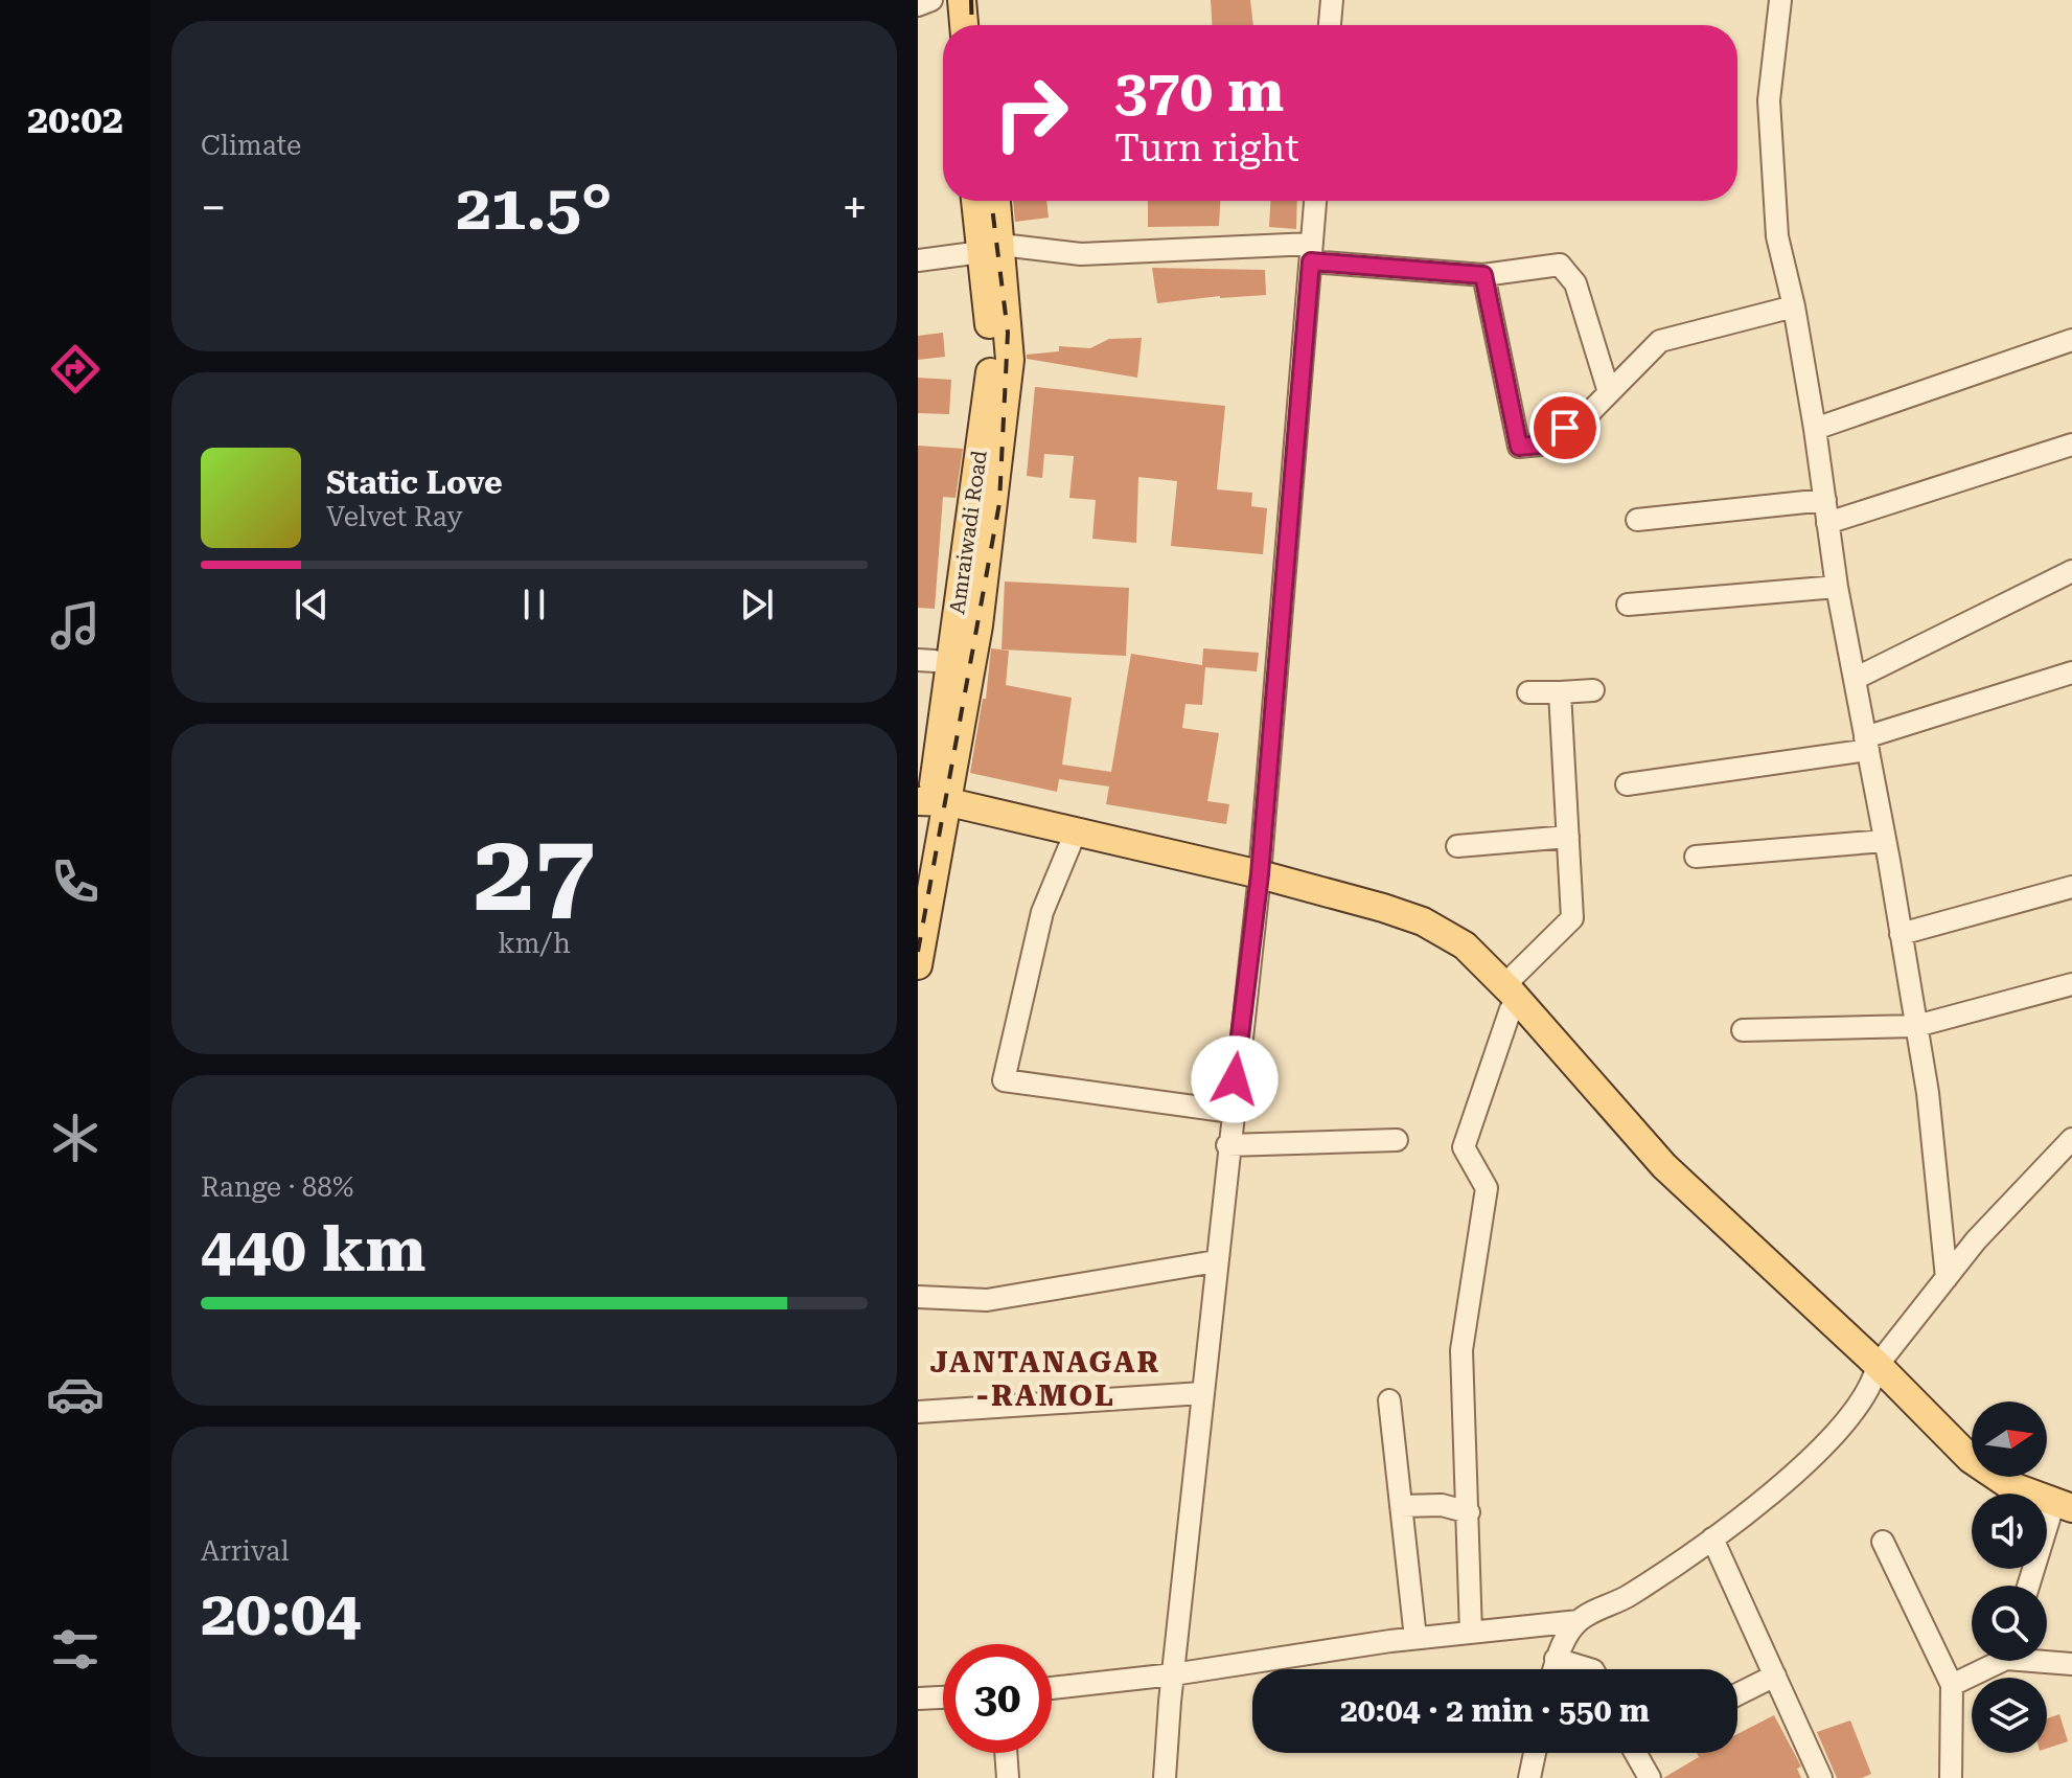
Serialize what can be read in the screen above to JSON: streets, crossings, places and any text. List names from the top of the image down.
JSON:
{
  "streets": {
    "main road": ["Amraiwadi Road"]
  },
  "districts": ["JANTANAGAR -RAMOL"],
  "north": "right",
  "page": {
    "tabs": "20:02",
    "tile": [
      "Climate",
      ["27", "km/h"],
      ["Range · 88%", "440 km"],
      ["Arrival", "20:04"]
    ],
    "turn": ["370 m", "Turn right"],
    "heat": ["−", "21.5°", "+"],
    "song": ["Static Love", "Velvet Ray"],
    "limit": "30",
    "trip": "20:04 · 2 min · 550 m"
  }
}
